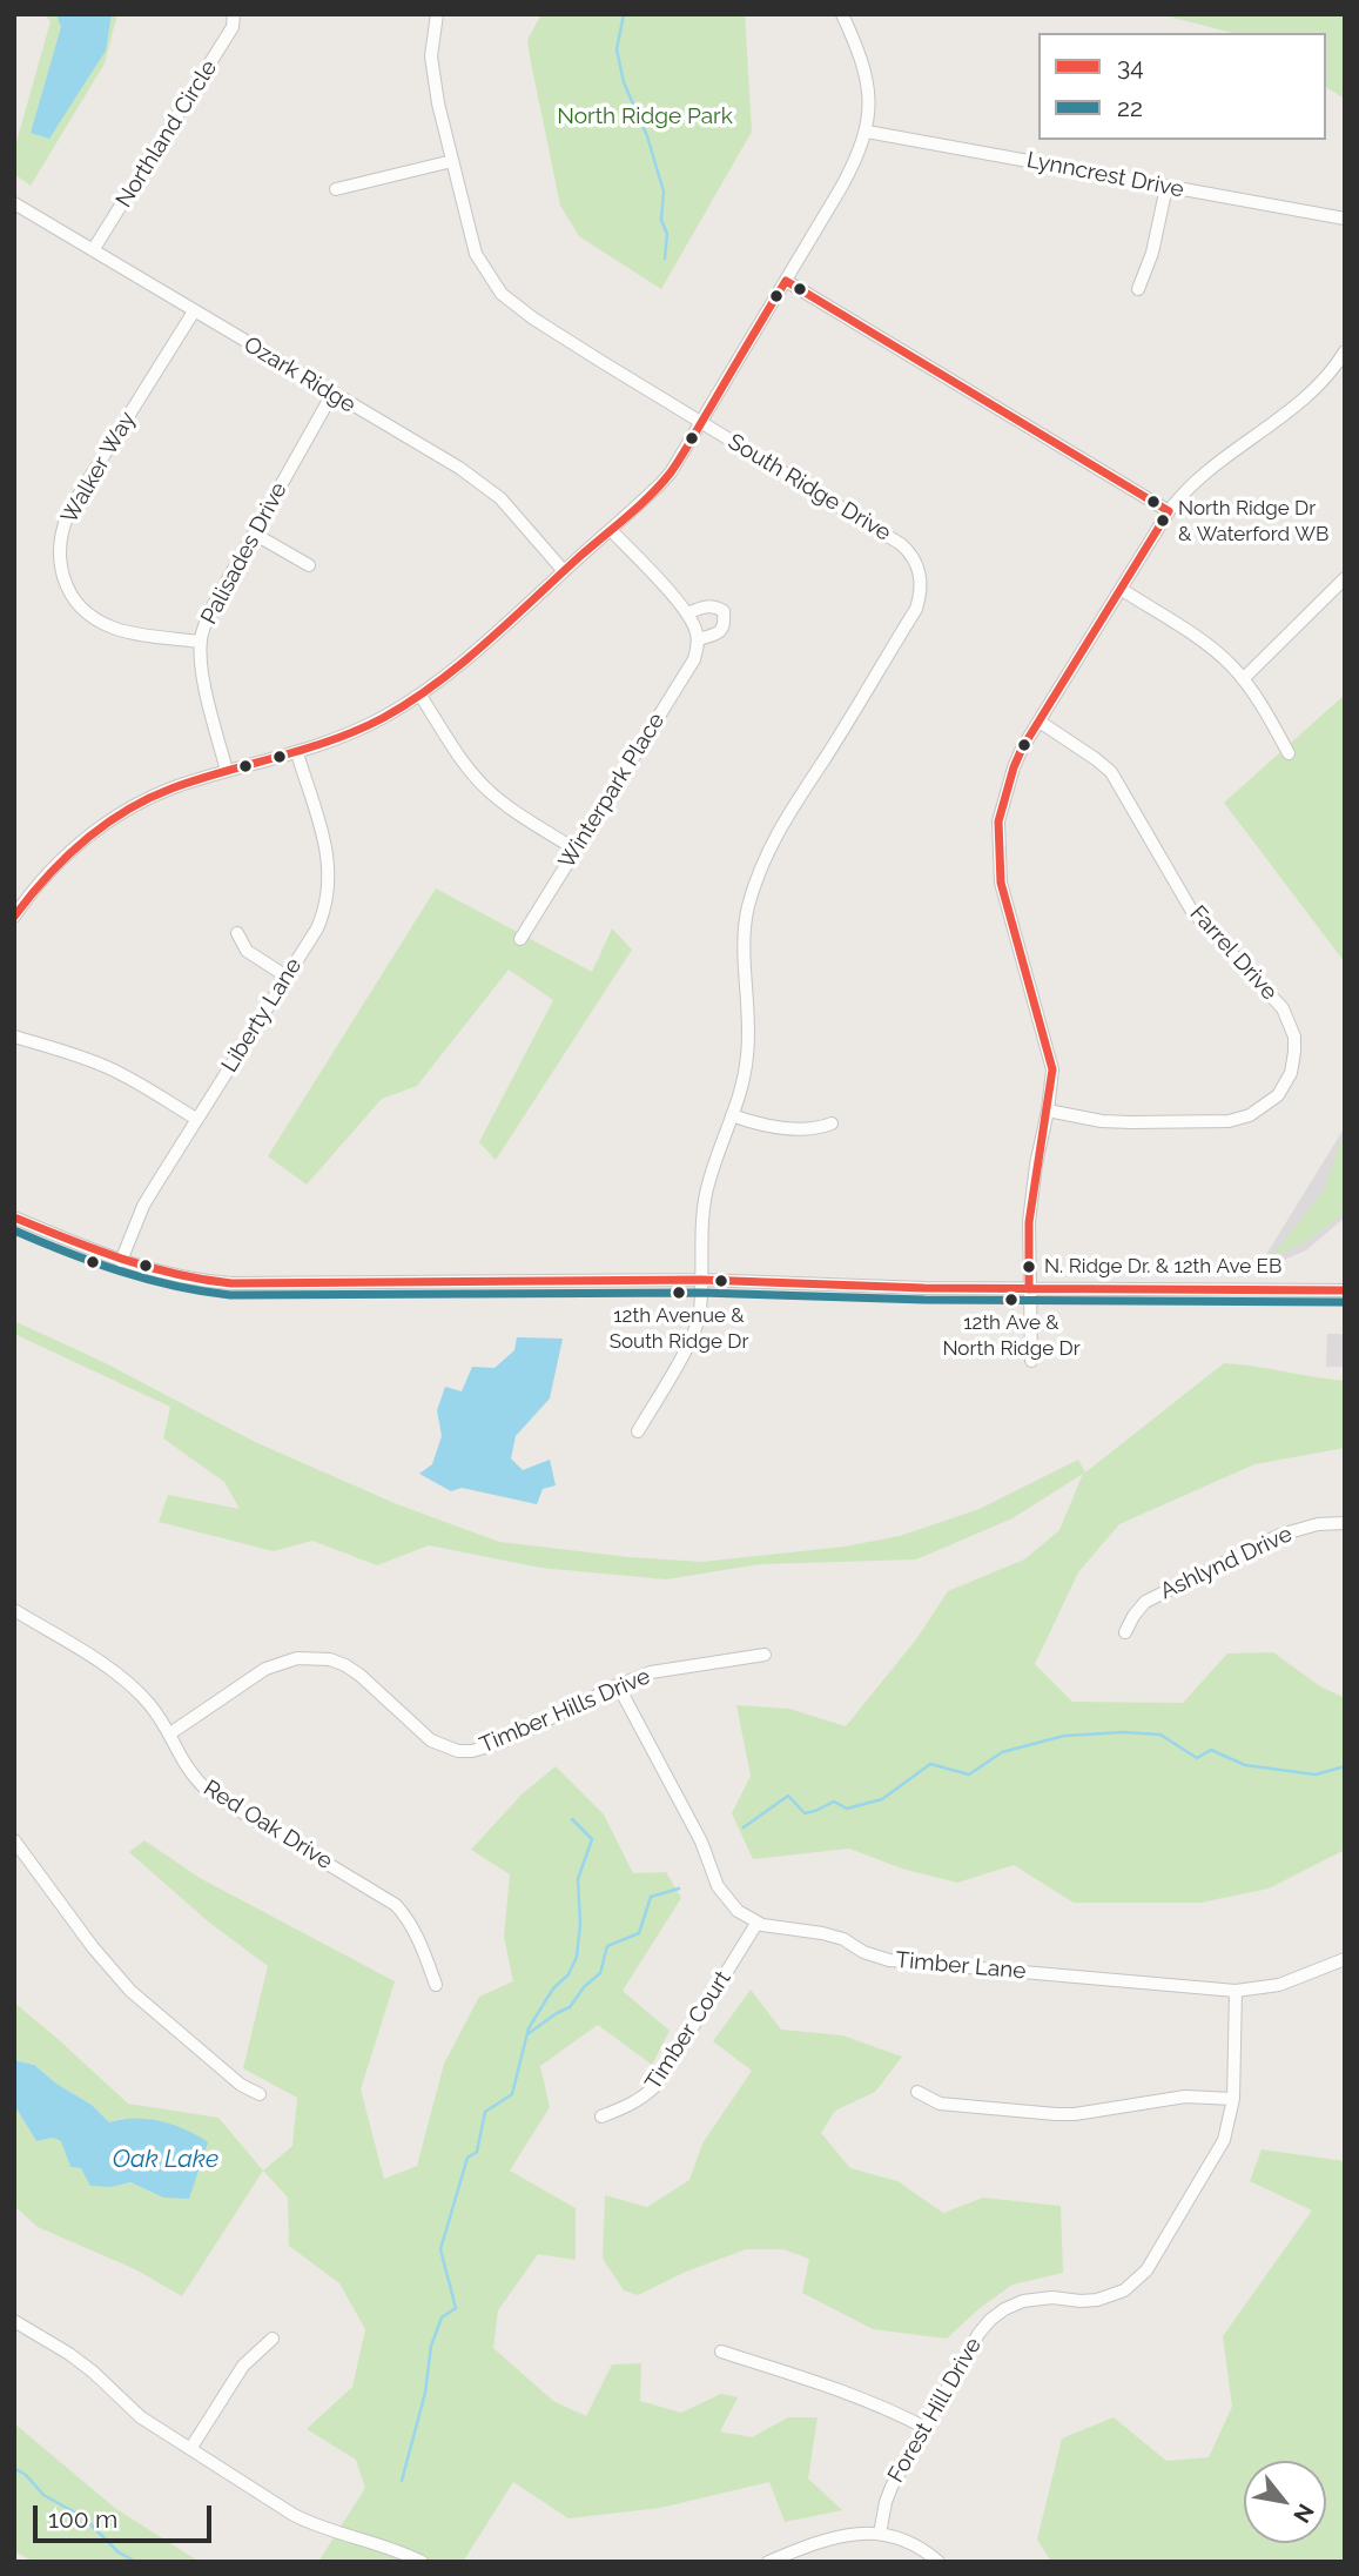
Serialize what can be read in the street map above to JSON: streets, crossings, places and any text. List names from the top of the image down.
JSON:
{
  "streets": {
    "street": [
      "Northland Circle",
      "Lynncrest Drive",
      "Ozark Ridge",
      "Walker Way",
      "South Ridge Drive",
      "Palisades Drive",
      "Winterpark Place",
      "Farrel Drive",
      "Liberty Lane",
      "Ashlynd Drive",
      "Timber Hills Drive",
      "Red Oak Drive",
      "Timber Lane",
      "Timber Court",
      "Forest Hill Drive"
    ]
  },
  "crossings": [
    ["Northland Circle", "Ozark Ridge"],
    ["Ozark Ridge", "Walker Way"],
    ["Ozark Ridge", "Palisades Drive"],
    ["Walker Way", "Palisades Drive"],
    ["Timber Hills Drive", "Red Oak Drive"],
    ["Timber Lane", "Timber Court"],
    ["Timber Lane", "Forest Hill Drive"]
  ],
  "water": ["Oak Lake"],
  "parks": ["North Ridge Park"],
  "places": [
    "North Ridge Dr & Waterford WB",
    "N. Ridge Dr. & 12th Ave EB",
    "12th Avenue & South Ridge Dr",
    "12th Ave & North Ridge Dr"
  ],
  "lines": ["transit line 34", "transit line 22"],
  "legend": ["34", "22"],
  "scale_bar": "100 m",
  "north": "bottom right"
}
